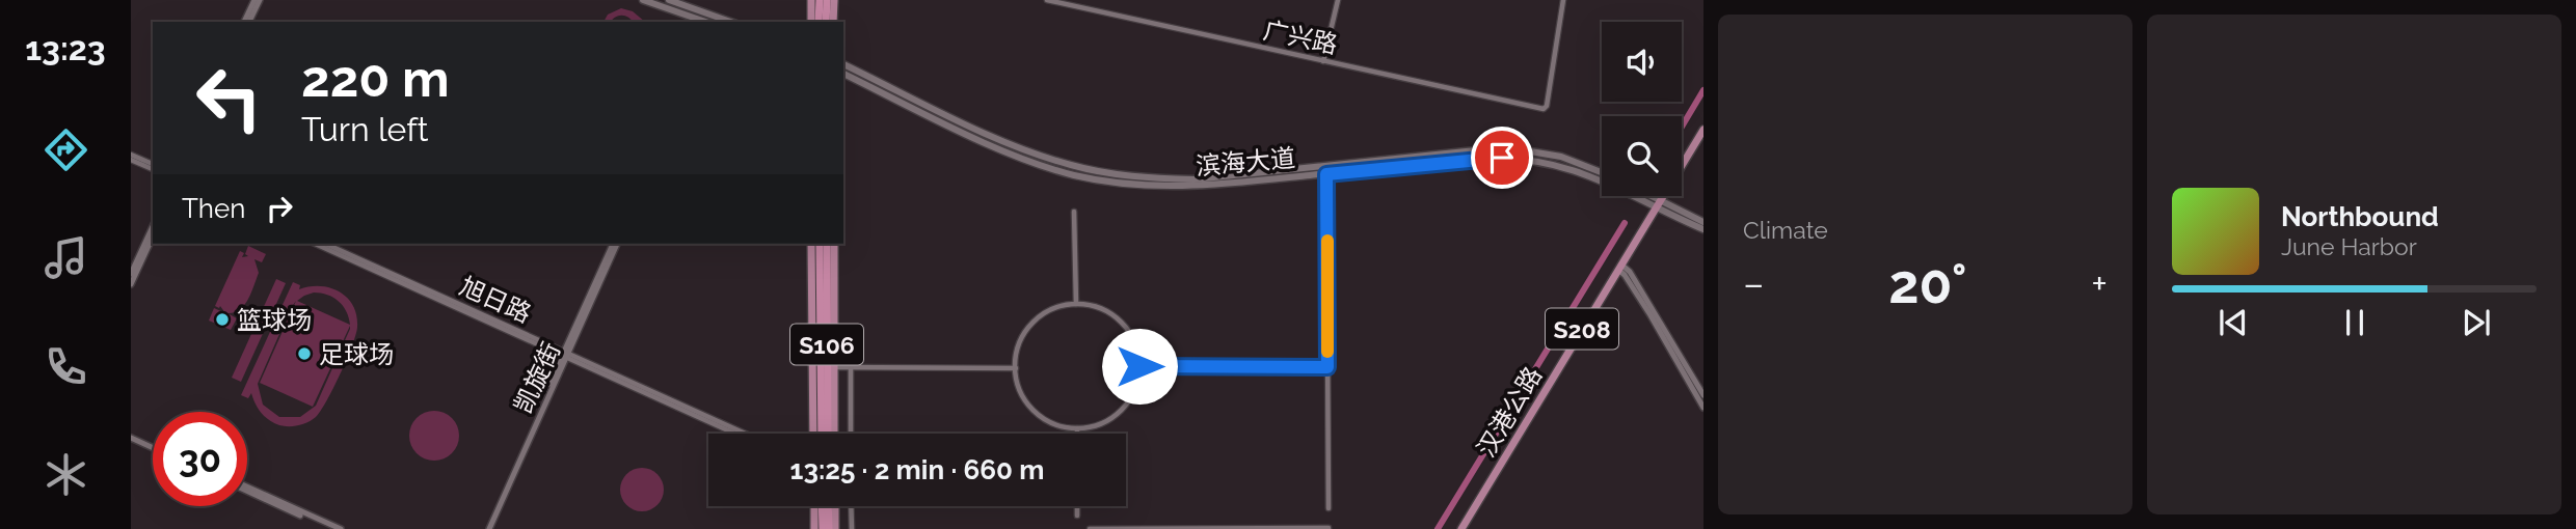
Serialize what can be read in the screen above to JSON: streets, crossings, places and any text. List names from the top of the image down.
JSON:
{
  "streets": {
    "highway": ["S106"],
    "main road": ["滨海大道", "汉港公路"],
    "street": ["广兴路", "旭日路", "凯旋街"]
  },
  "crossings": [
    ["滨海大道", "汉港公路"],
    ["旭日路", "凯旋街"]
  ],
  "places": ["篮球场", "足球场"],
  "page": {
    "tabs": "13:23",
    "tile": "Climate",
    "turn": ["220 m", "Turn left"],
    "then": "Then",
    "song": ["Northbound", "June Harbor"],
    "heat": ["−", "20°", "+"],
    "limit": "30",
    "trip": "13:25 · 2 min · 660 m"
  }
}
